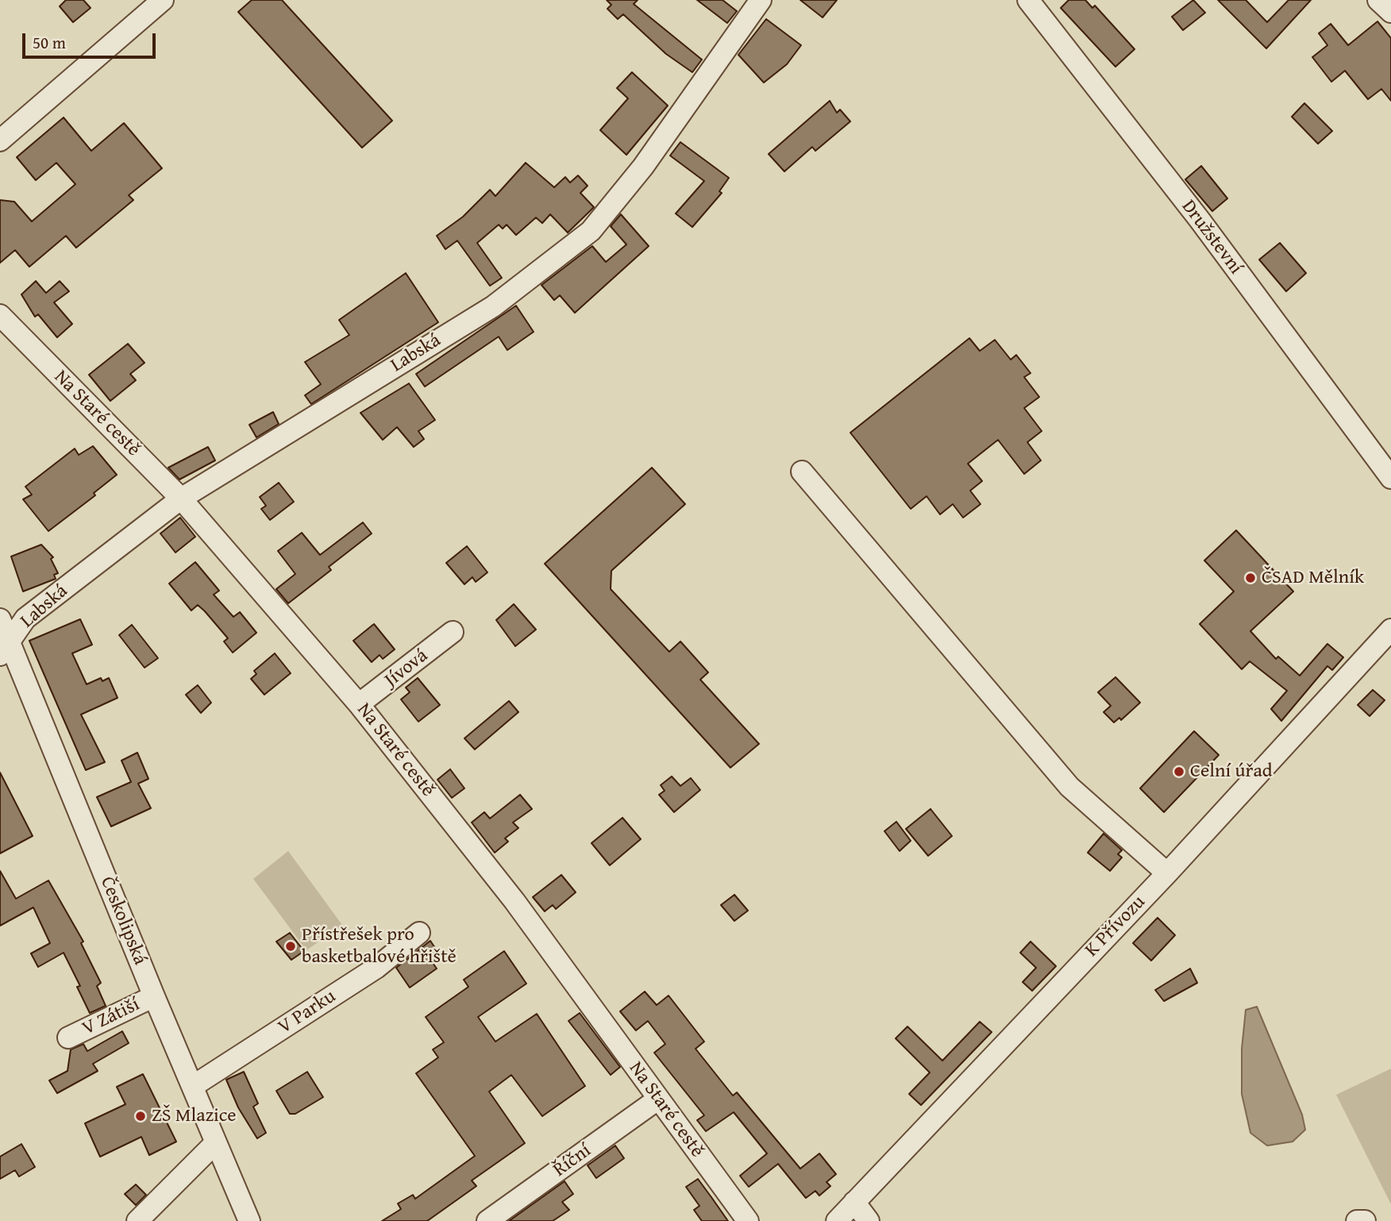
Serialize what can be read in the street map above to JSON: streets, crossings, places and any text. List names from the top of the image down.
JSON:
{
  "streets": {
    "street": [
      "Družstevní",
      "Labská",
      "Na Staré cestě",
      "Jívová",
      "Českolipská",
      "K Přívozu",
      "V Parku",
      "V Zátiší",
      "Říční"
    ]
  },
  "crossings": [
    ["Labská", "Na Staré cestě"],
    ["Labská", "Českolipská"],
    ["Na Staré cestě", "Jívová"],
    ["Na Staré cestě", "Říční"],
    ["Českolipská", "V Parku"],
    ["Českolipská", "V Zátiší"]
  ],
  "places": [
    "ČSAD Mělník",
    "Celní úřad",
    "Přístřešek pro basketbalové hřiště",
    "ZŠ Mlazice"
  ],
  "scale_bar": "50 m"
}
